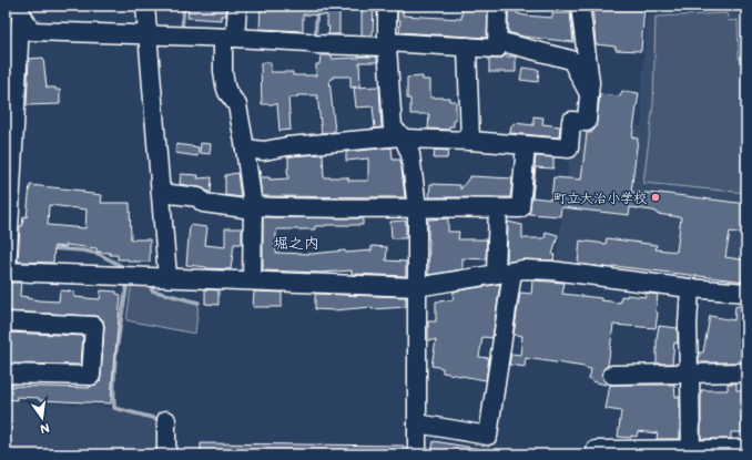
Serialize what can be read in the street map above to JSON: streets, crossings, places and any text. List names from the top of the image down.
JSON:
{
  "districts": ["堀之内"],
  "places": ["町立大治小学校"],
  "north": "bottom"
}
